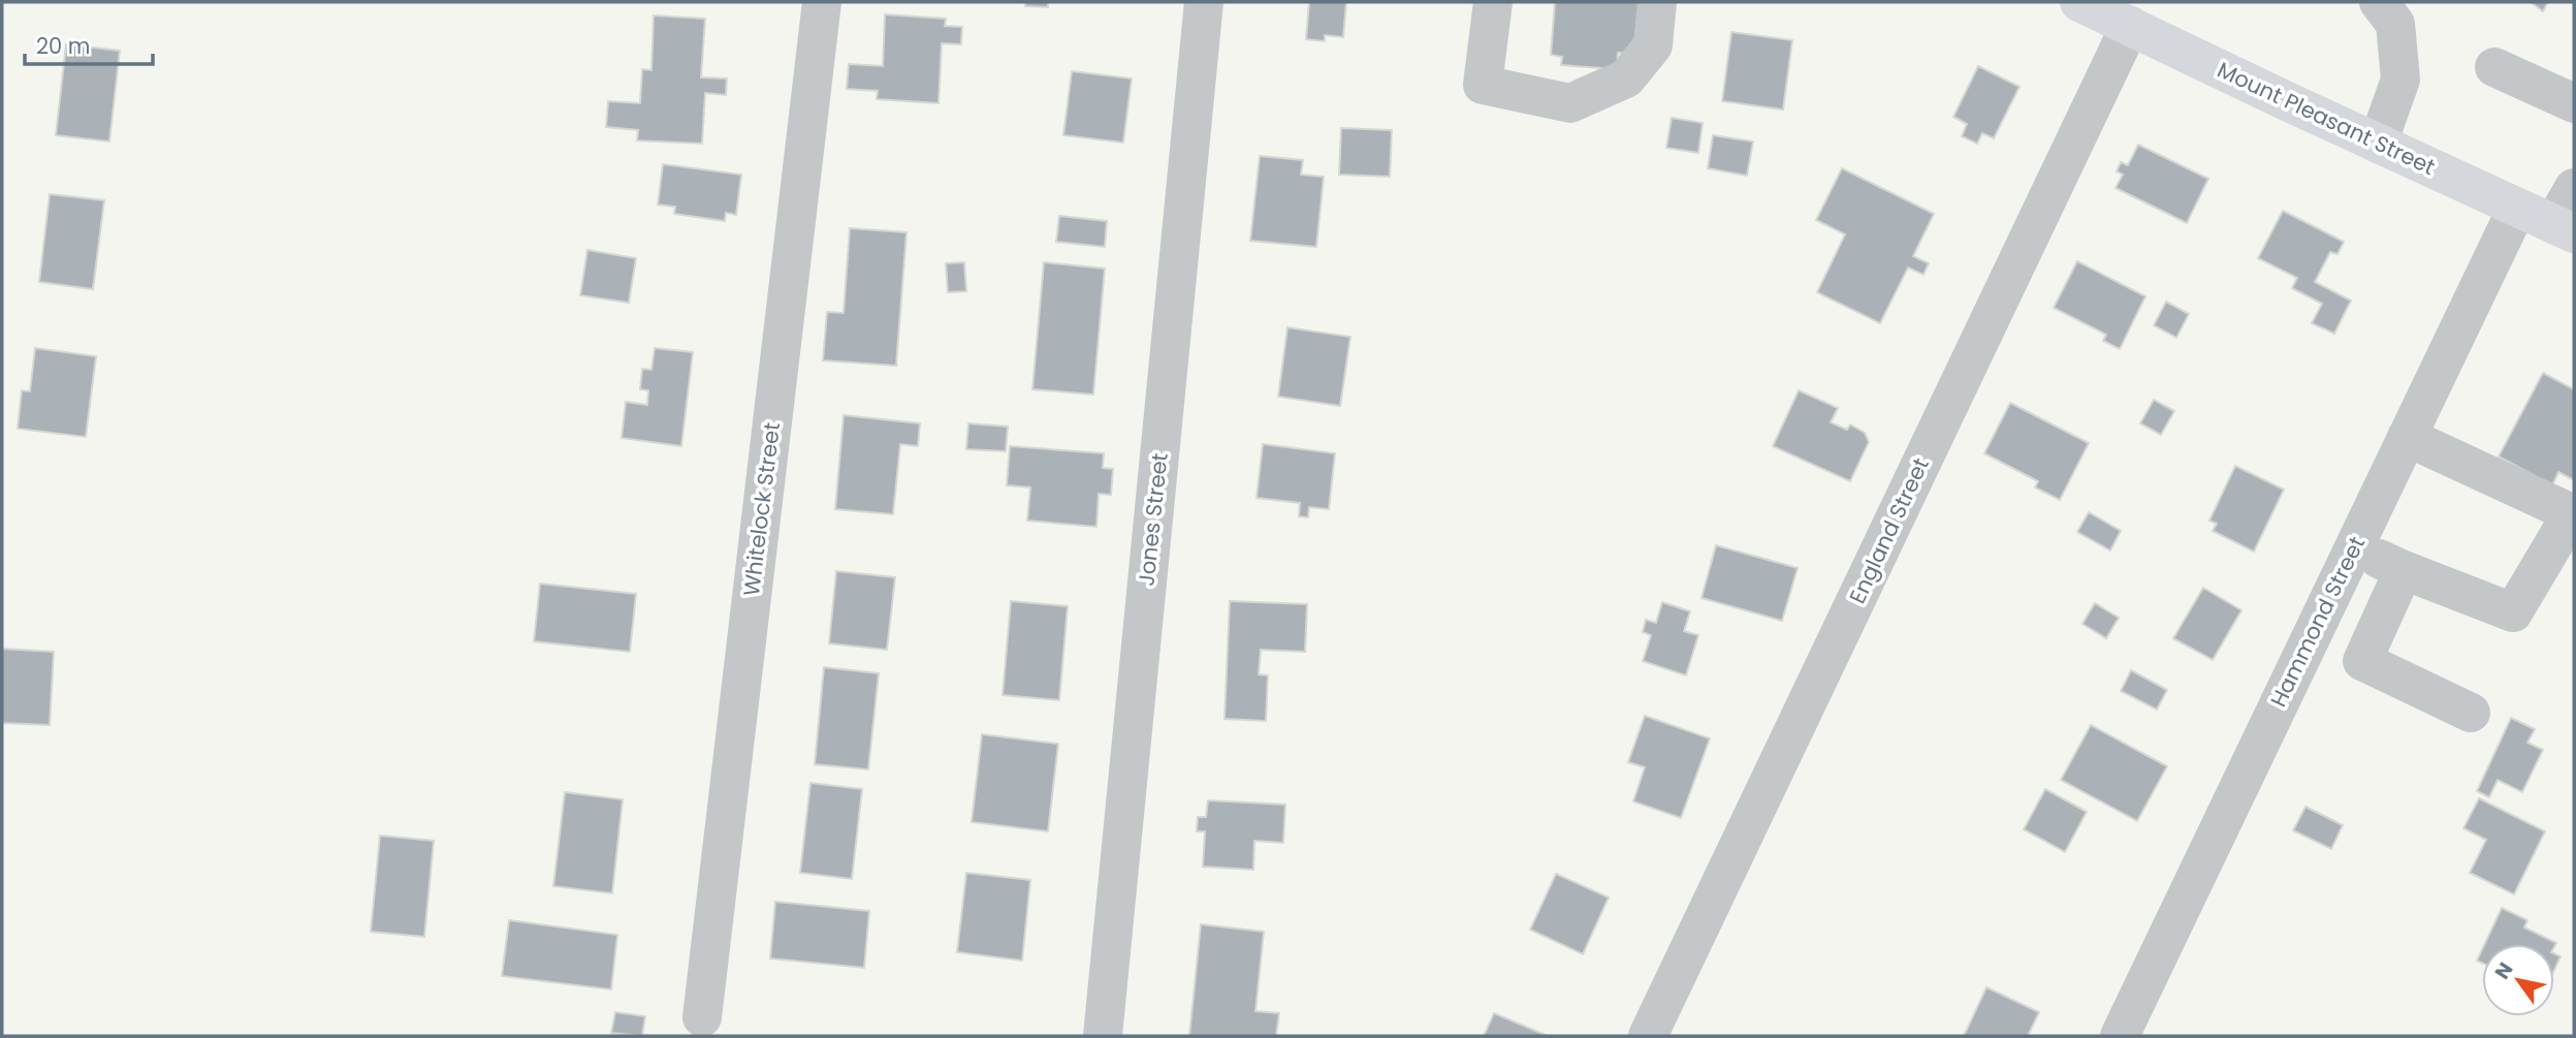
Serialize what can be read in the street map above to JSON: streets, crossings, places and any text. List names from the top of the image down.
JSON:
{
  "streets": {
    "main road": ["Mount Pleasant Street"],
    "street": [
      "Whitelock Street",
      "Jones Street",
      "England Street",
      "Hammond Street"
    ]
  },
  "crossings": [
    ["Mount Pleasant Street", "England Street"],
    ["Mount Pleasant Street", "Hammond Street"]
  ],
  "scale_bar": "20 m",
  "north": "top left"
}
